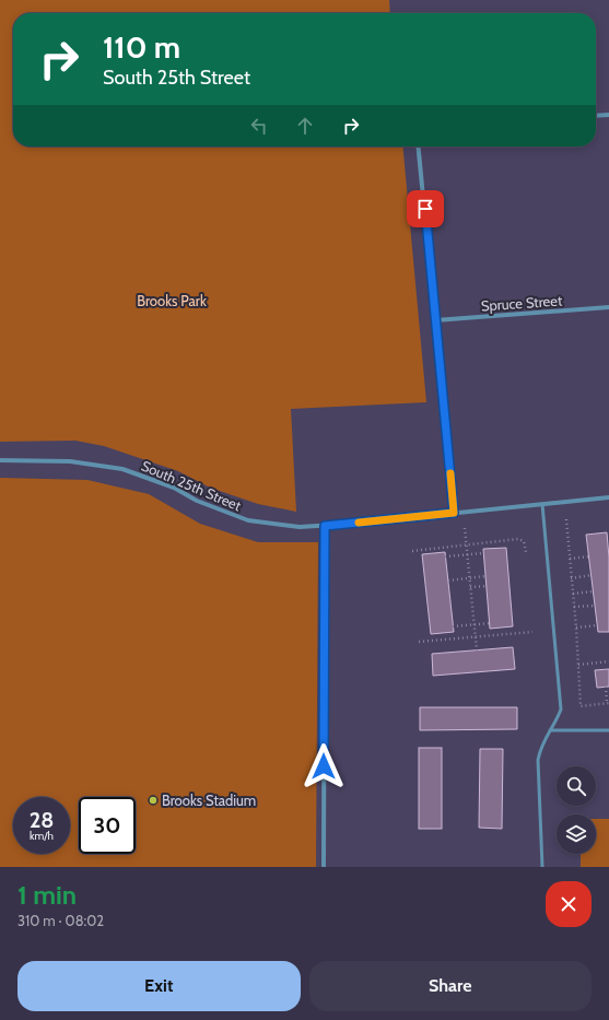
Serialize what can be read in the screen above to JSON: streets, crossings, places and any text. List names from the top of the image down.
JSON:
{
  "streets": {
    "street": ["Spruce Street", "South 25th Street"]
  },
  "parks": ["Brooks Park"],
  "places": ["Brooks Stadium"],
  "page": {
    "turn": ["110 m", "South 25th Street"],
    "speed": "28 km/h",
    "limit": "30",
    "heading": ["1 min", "310 m · 08:02"],
    "buttons": ["Exit", "Share"]
  }
}
